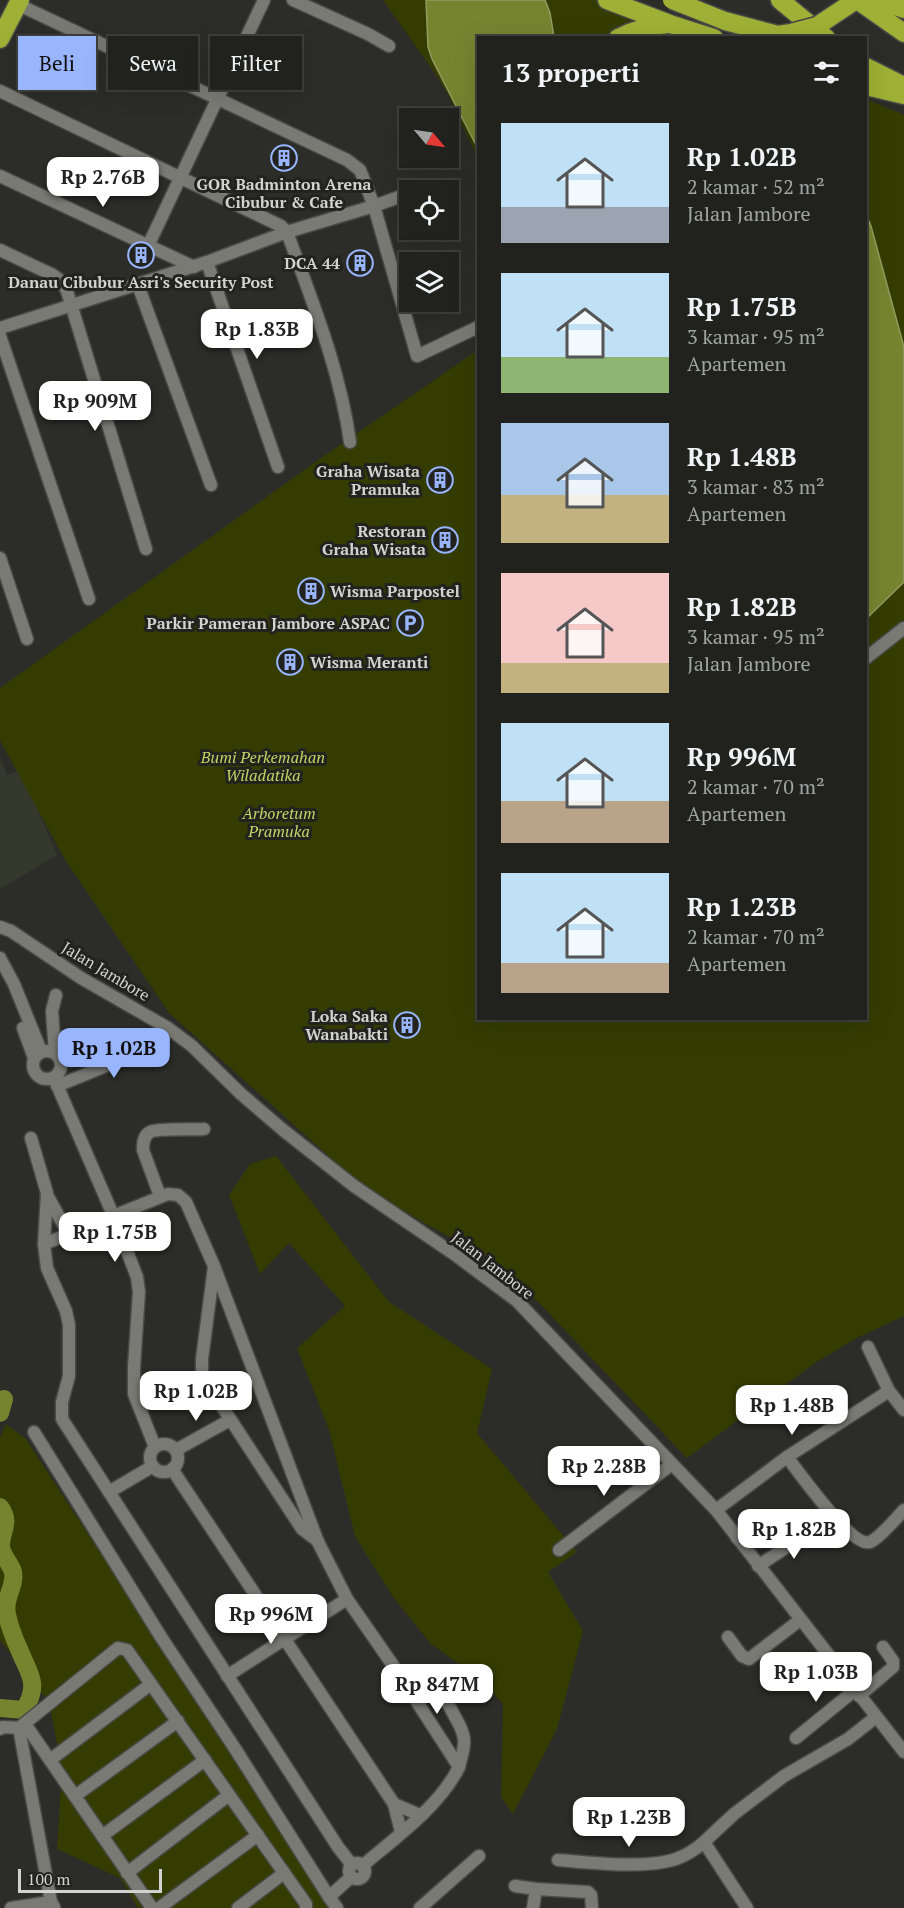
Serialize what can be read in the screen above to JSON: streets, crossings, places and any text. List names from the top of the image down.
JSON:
{
  "streets": {
    "street": ["Jalan Jambore"]
  },
  "parks": ["Bumi Perkemahan Wiladatika", "Arboretum Pramuka"],
  "places": {
    "building": [
      "GOR Badminton Arena Cibubur & Cafe",
      "Danau Cibubur Asri's Security Post",
      "DCA 44",
      "Graha Wisata Pramuka",
      "Restoran Graha Wisata",
      "Wisma Parpostel",
      "Wisma Meranti",
      "Loka Saka Wanabakti"
    ],
    "parking": ["Parkir Pameran Jambore ASPAC"]
  },
  "scale_bar": "100 m",
  "north": "bottom right",
  "page": {
    "chip": ["Beli", "Sewa", "Filter"],
    "heading": "13 properti",
    "list": [
      {
        "name": "Rp 1.02B",
        "note": "2 kamar · 52 m² · Jalan Jambore"
      },
      {
        "name": "Rp 1.75B",
        "note": "3 kamar · 95 m² · Apartemen"
      },
      {
        "name": "Rp 1.48B",
        "note": "3 kamar · 83 m² · Apartemen"
      },
      {
        "name": "Rp 1.82B",
        "note": "3 kamar · 95 m² · Jalan Jambore"
      },
      {
        "name": "Rp 996M",
        "note": "2 kamar · 70 m² · Apartemen"
      },
      {
        "name": "Rp 1.23B",
        "note": "2 kamar · 70 m² · Apartemen"
      }
    ],
    "price": [
      "Rp 2.76B",
      "Rp 1.83B",
      "Rp 909M",
      "Rp 1.02B",
      "Rp 1.75B",
      "Rp 1.02B",
      "Rp 1.48B",
      "Rp 2.28B",
      "Rp 1.82B",
      "Rp 996M",
      "Rp 1.03B",
      "Rp 847M",
      "Rp 1.23B"
    ],
    "scale": "100 m"
  }
}
